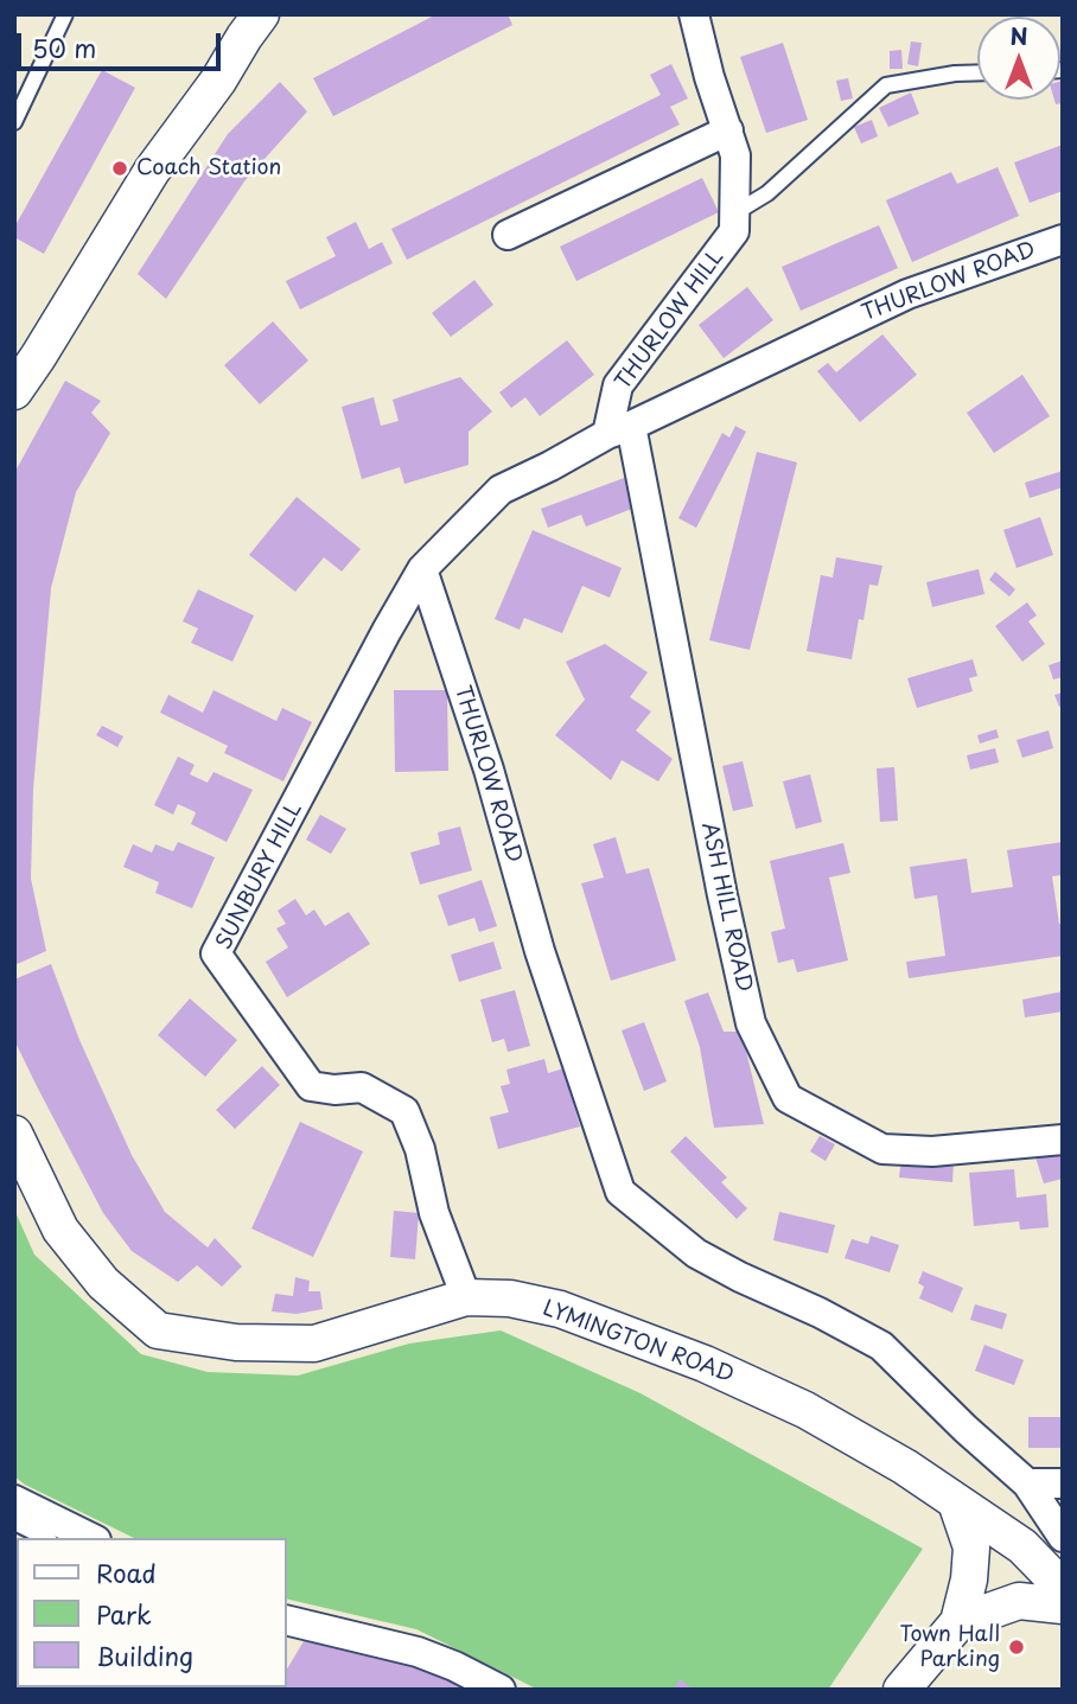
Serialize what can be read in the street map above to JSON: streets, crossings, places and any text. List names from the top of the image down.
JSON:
{
  "streets": {
    "street": [
      "THURLOW ROAD",
      "THURLOW HILL",
      "SUNBURY HILL",
      "ASH HILL ROAD",
      "LYMINGTON ROAD"
    ]
  },
  "crossings": [
    ["THURLOW ROAD", "THURLOW HILL"],
    ["THURLOW ROAD", "SUNBURY HILL"],
    ["THURLOW ROAD", "ASH HILL ROAD"],
    ["THURLOW HILL", "ASH HILL ROAD"],
    ["SUNBURY HILL", "LYMINGTON ROAD"]
  ],
  "places": ["Coach Station", "Town Hall Parking"],
  "legend": ["Road", "Park", "Building"],
  "scale_bar": "50 m",
  "north": "top"
}
